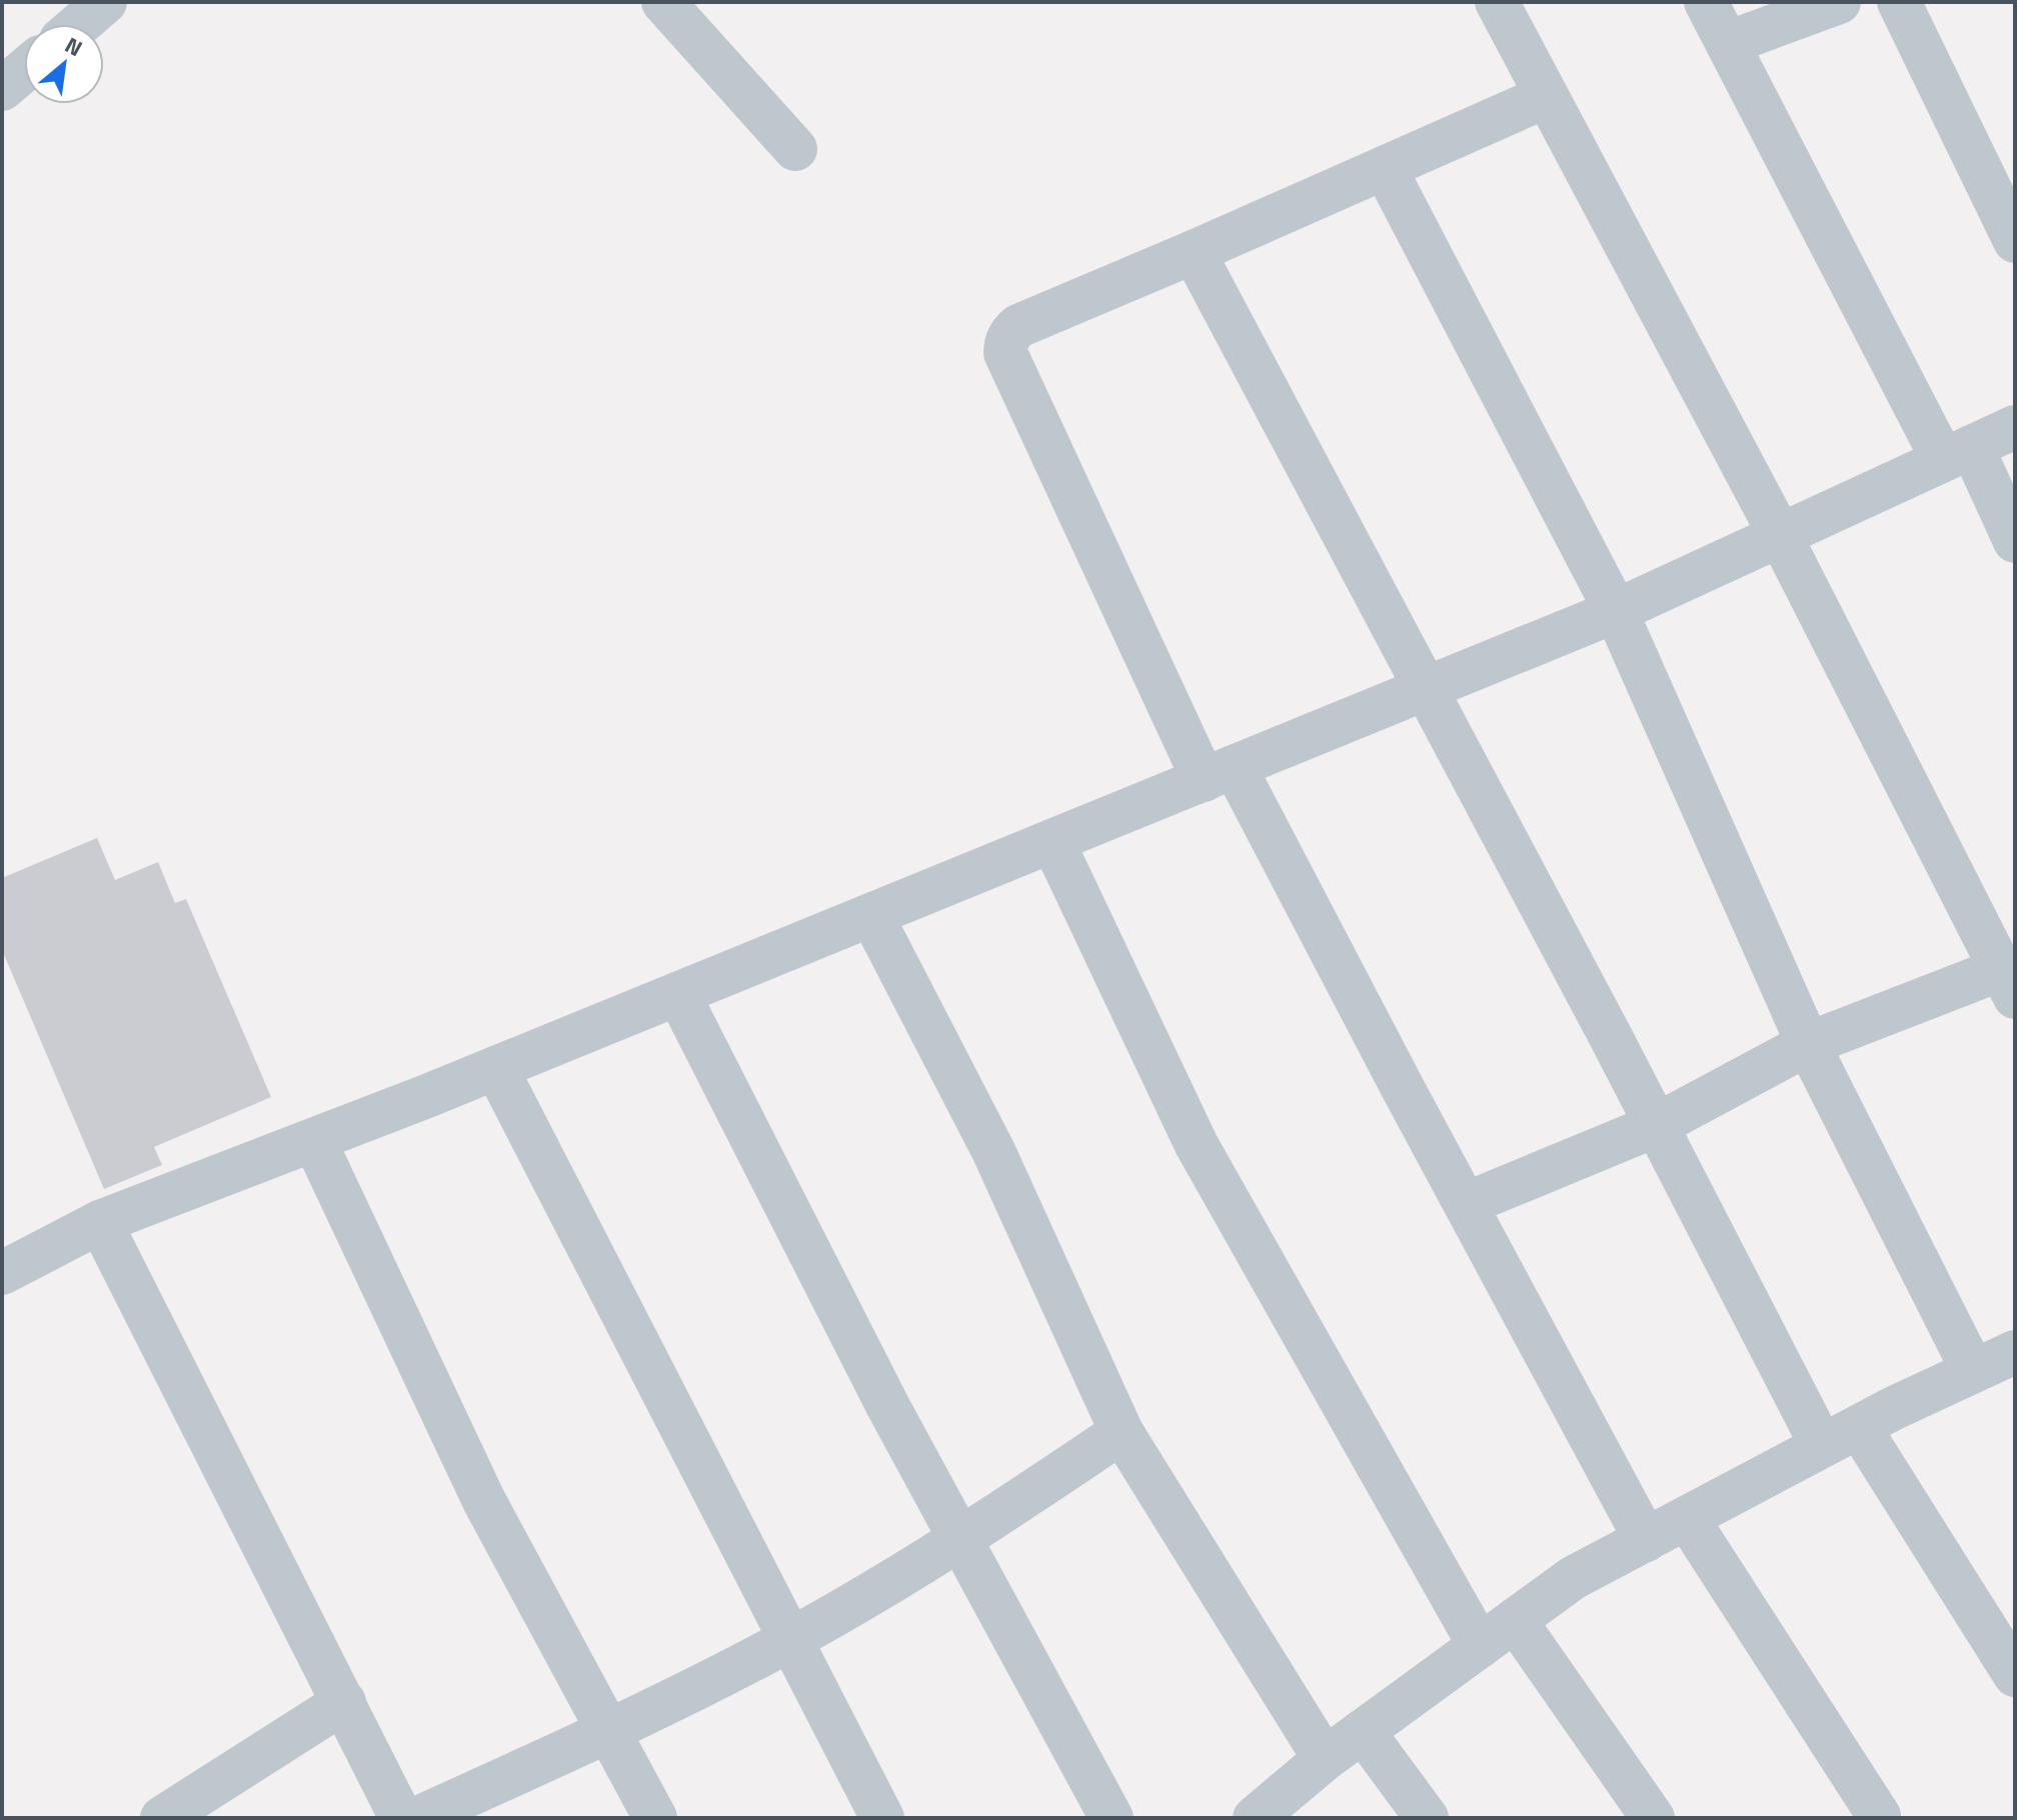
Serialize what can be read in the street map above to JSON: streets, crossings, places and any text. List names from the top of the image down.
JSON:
{
  "north": "top right"
}
